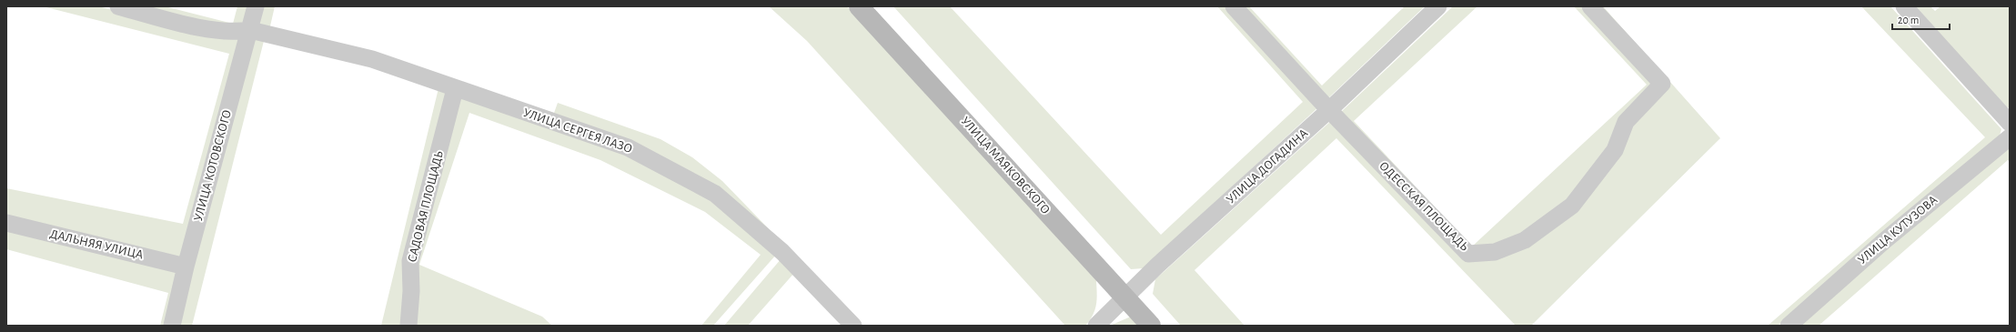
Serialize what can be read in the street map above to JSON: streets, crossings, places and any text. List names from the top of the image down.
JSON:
{
  "streets": {
    "main road": ["УЛИЦА МАЯКОВСКОГО"],
    "street": [
      "УЛИЦА СЕРГЕЯ ЛАЗО",
      "УЛИЦА КОТОВСКОГО",
      "УЛИЦА ДОГАДИНА",
      "САДОВАЯ ПЛОЩАДЬ",
      "ОДЕССКАЯ ПЛОЩАДЬ",
      "УЛИЦА КУТУЗОВА",
      "ДАЛЬНЯЯ УЛИЦА"
    ]
  },
  "crossings": [
    ["УЛИЦА СЕРГЕЯ ЛАЗО", "УЛИЦА КОТОВСКОГО"],
    ["УЛИЦА СЕРГЕЯ ЛАЗО", "САДОВАЯ ПЛОЩАДЬ"],
    ["УЛИЦА КОТОВСКОГО", "ДАЛЬНЯЯ УЛИЦА"],
    ["УЛИЦА МАЯКОВСКОГО", "УЛИЦА ДОГАДИНА"],
    ["УЛИЦА ДОГАДИНА", "ОДЕССКАЯ ПЛОЩАДЬ"]
  ],
  "scale_bar": "20 m"
}
